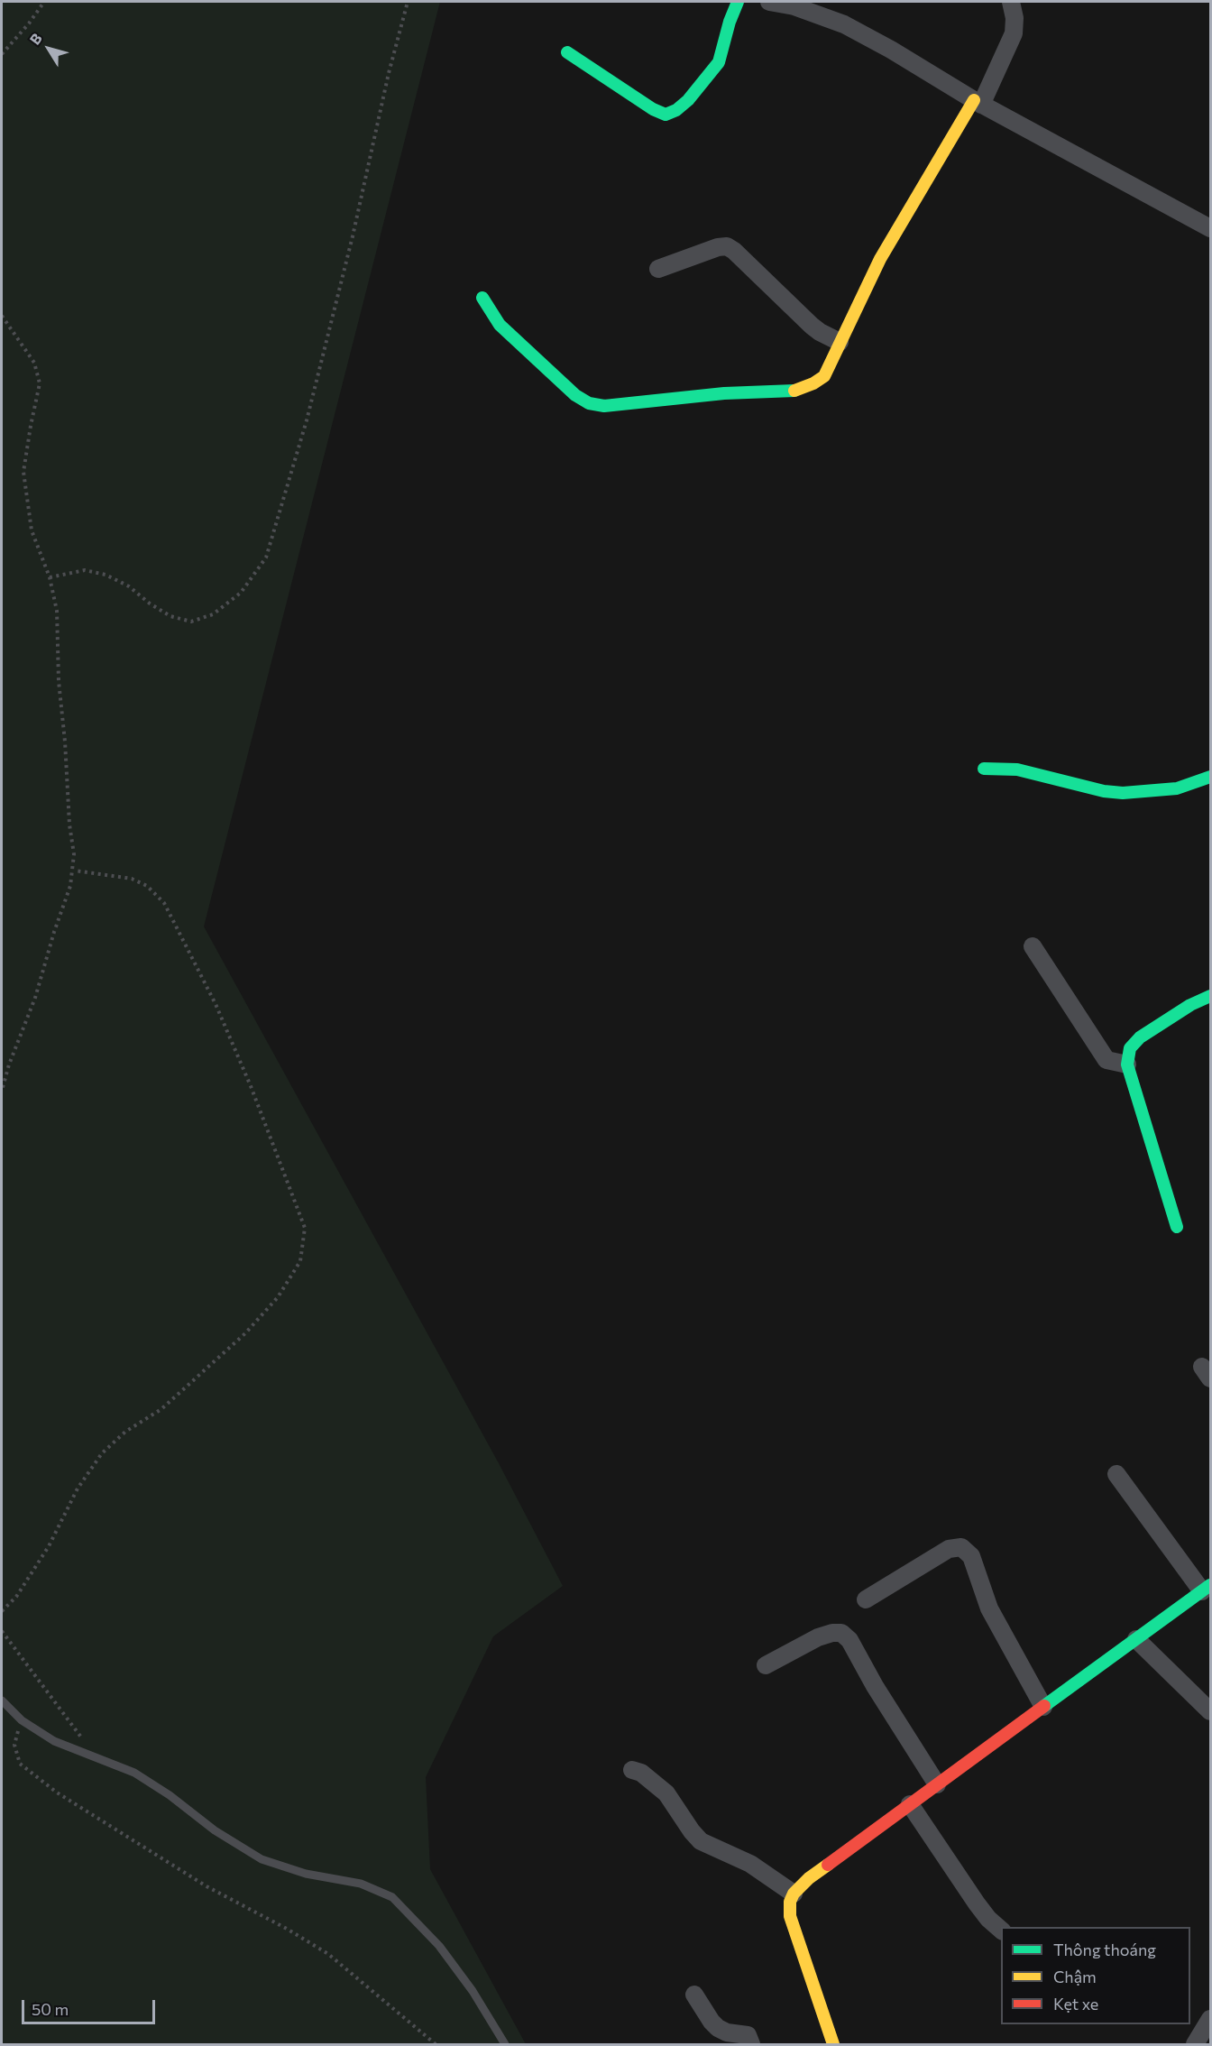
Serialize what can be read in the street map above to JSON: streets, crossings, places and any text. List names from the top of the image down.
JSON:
{
  "legend": ["Thông thoáng", "Chậm", "Kẹt xe"],
  "scale_bar": "50 m",
  "north": "top left"
}
